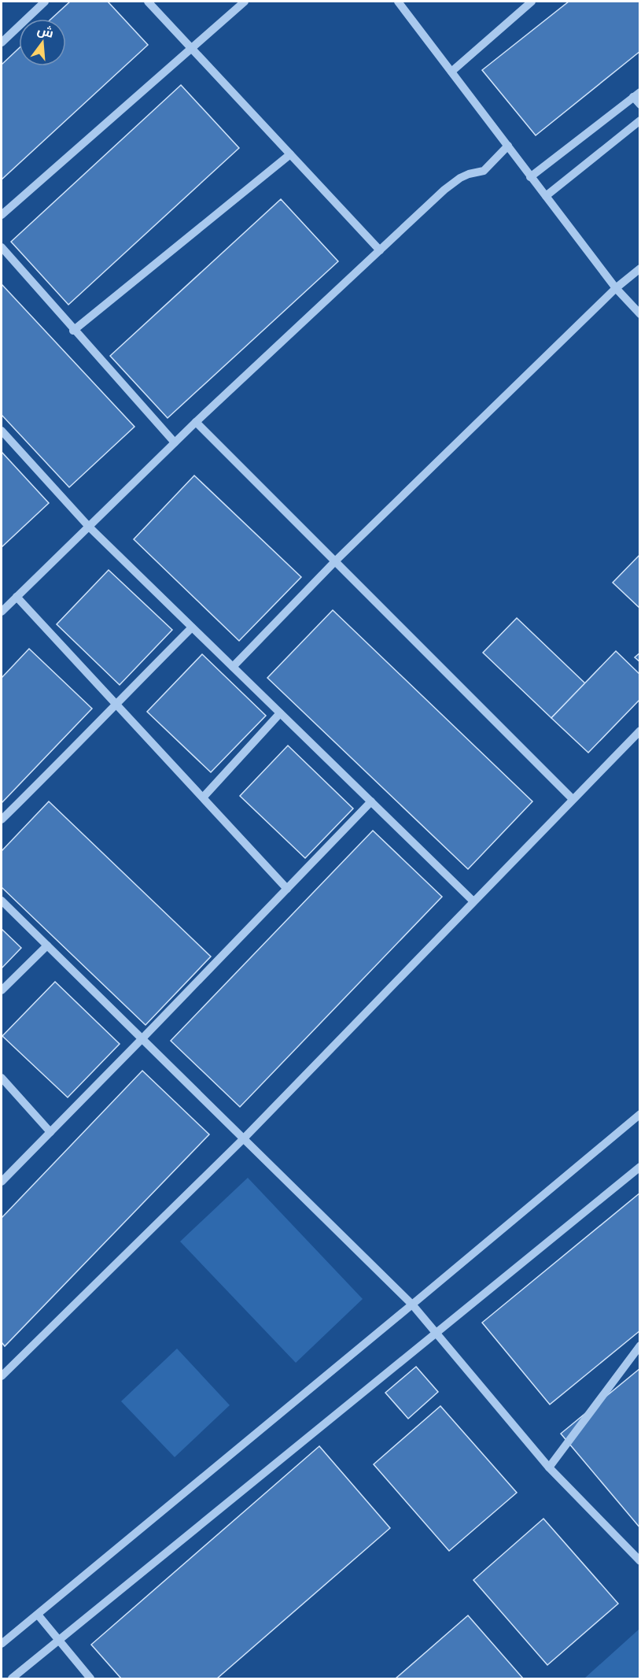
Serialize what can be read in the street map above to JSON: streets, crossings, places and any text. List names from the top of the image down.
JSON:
{
  "north": "top"
}
